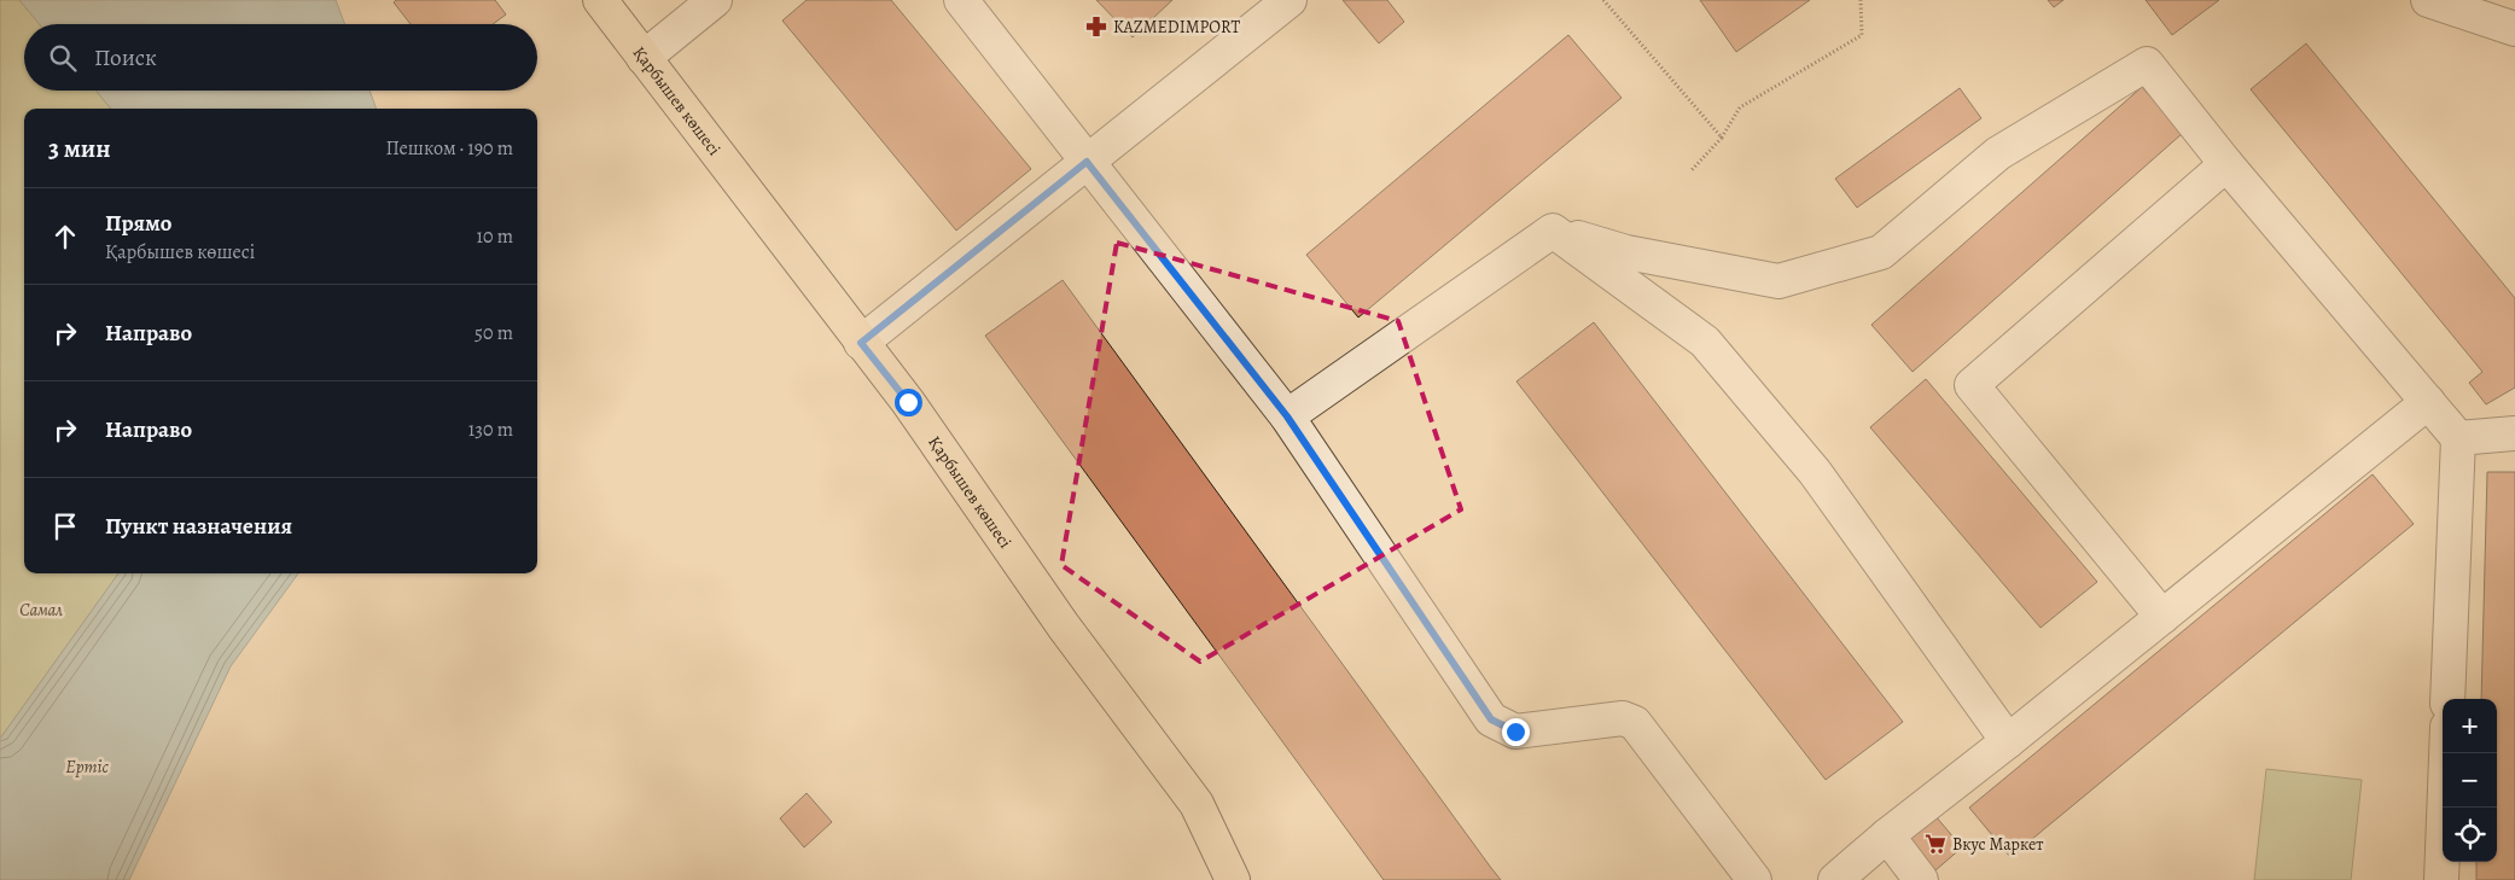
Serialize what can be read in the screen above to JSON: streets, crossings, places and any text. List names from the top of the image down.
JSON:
{
  "streets": {
    "main road": ["Қарбышев көшесі"]
  },
  "water": ["Ертіс"],
  "parks": ["Самал"],
  "places": {
    "pharmacy": ["KAZMEDIMPORT"],
    "supermarket": ["Вкус Маркет"]
  },
  "page": {
    "search": "Поиск",
    "heading": ["3 мин", "Пешком · 190 m"],
    "list": [
      ["Прямо", "Қарбышев көшесі", "10 m"],
      ["Направо", "50 m"],
      ["Направо", "130 m"],
      "Пункт назначения"
    ],
    "map_buttons": ["+", "−"]
  }
}
